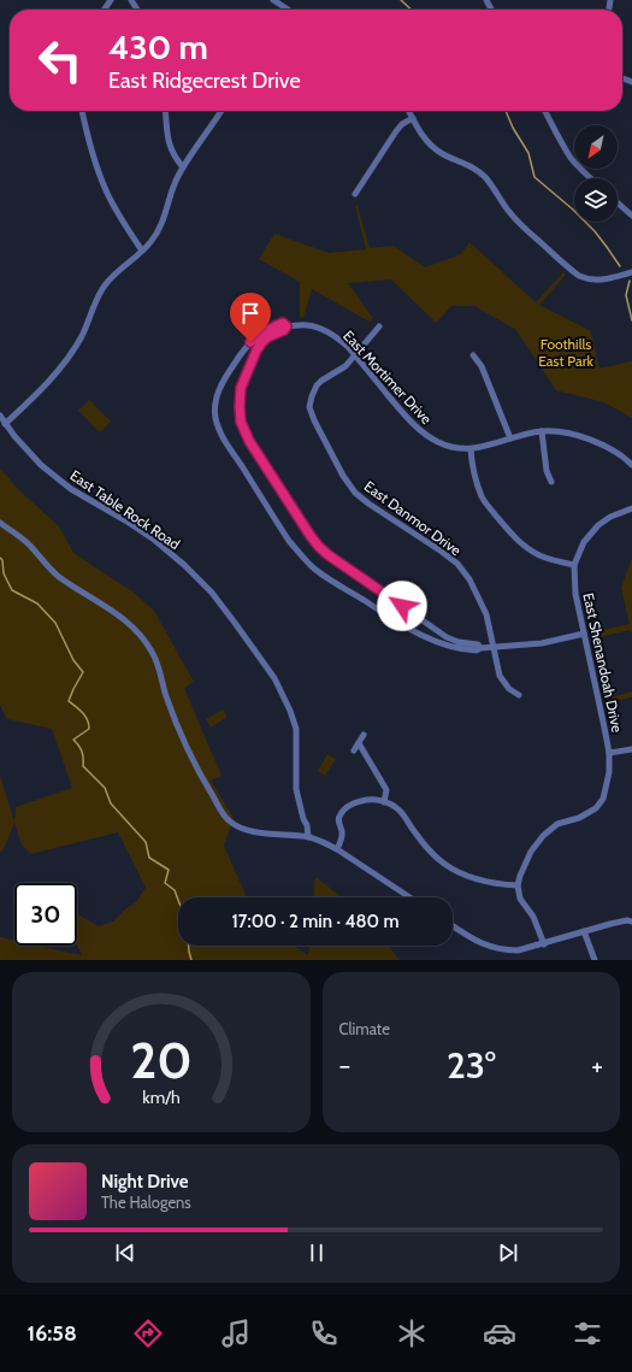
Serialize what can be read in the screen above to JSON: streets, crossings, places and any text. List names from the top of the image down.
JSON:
{
  "streets": {
    "street": [
      "East Mortimer Drive",
      "East Table Rock Road",
      "East Danmor Drive",
      "East Shenandoah Drive"
    ]
  },
  "crossings": [
    ["East Mortimer Drive", "East Danmor Drive"]
  ],
  "parks": ["Foothills East Park"],
  "north": "bottom left",
  "page": {
    "turn": ["430 m", "East Ridgecrest Drive"],
    "limit": "30",
    "trip": "17:00 · 2 min · 480 m",
    "tile": "Climate",
    "heat": ["−", "23°", "+"],
    "song": ["Night Drive", "The Halogens"],
    "tabs": "16:58",
    "gauge": ["20", "km/h"]
  }
}
